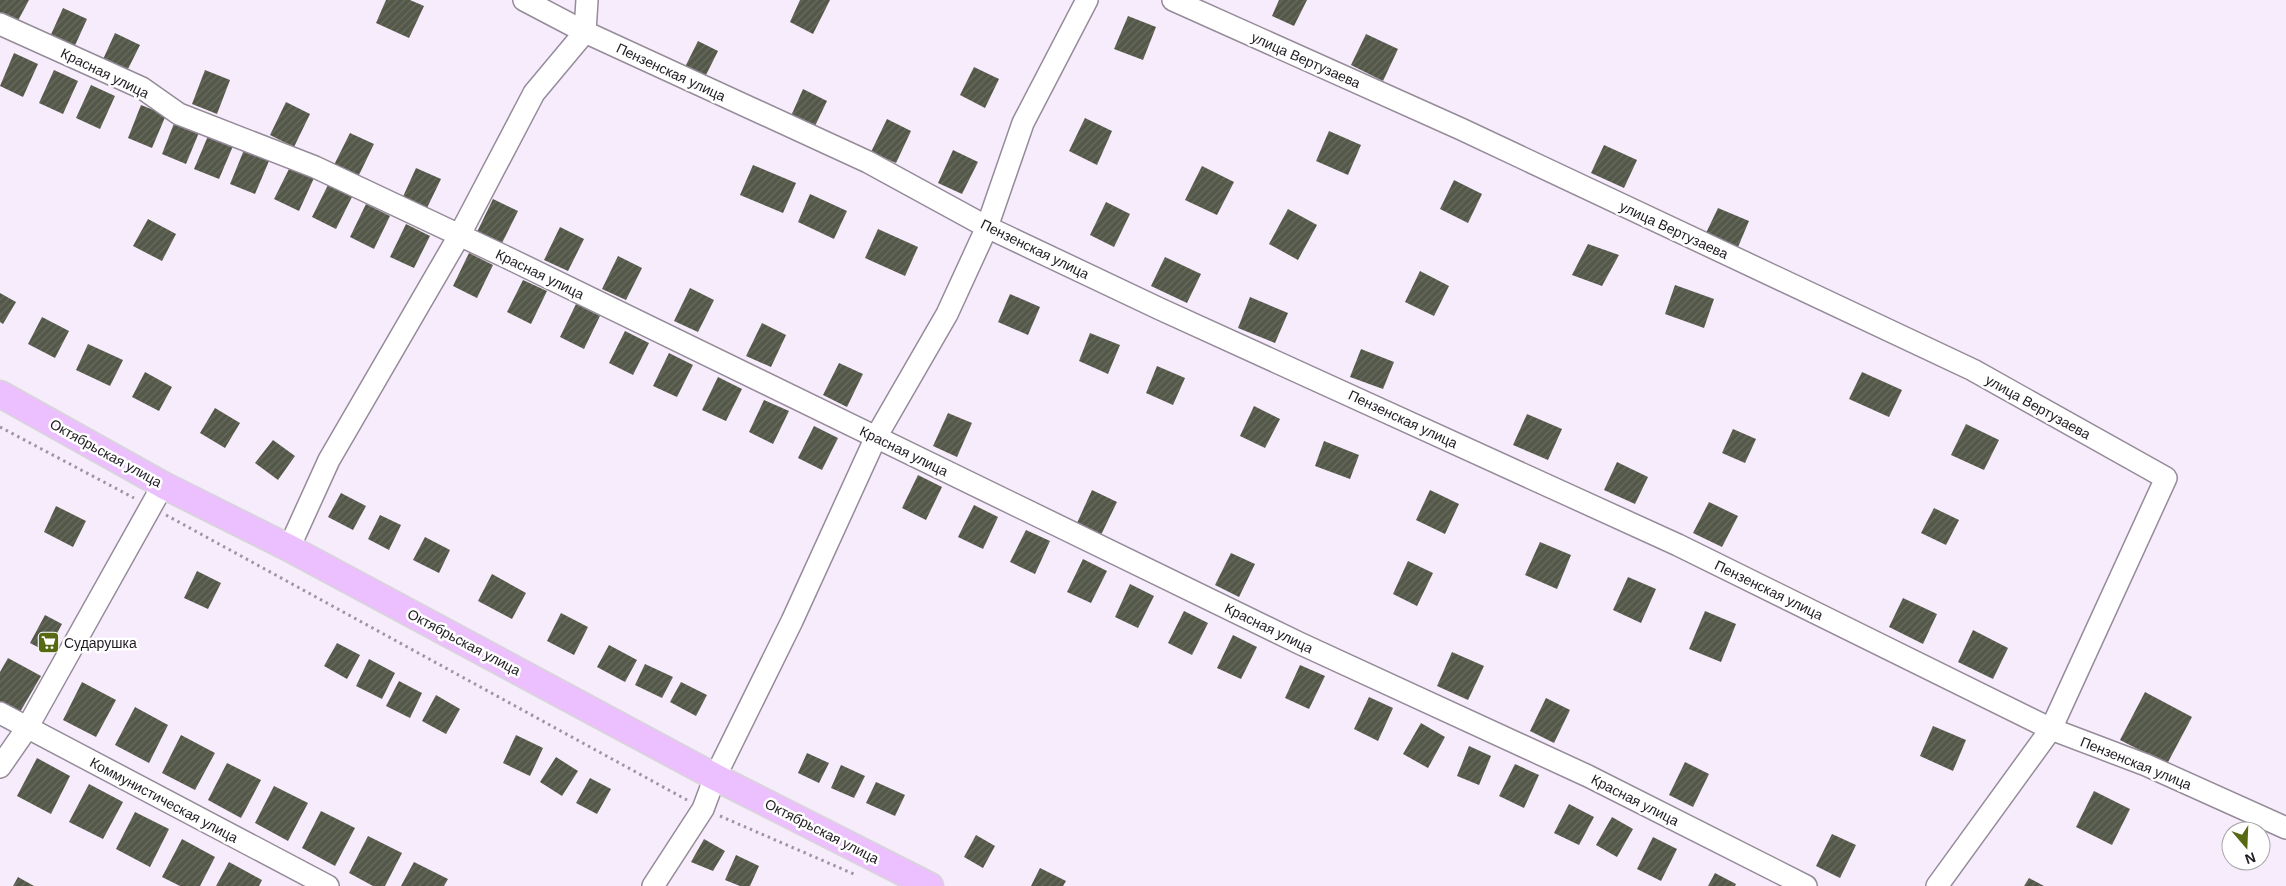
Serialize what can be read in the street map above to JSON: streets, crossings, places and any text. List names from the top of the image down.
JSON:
{
  "streets": {
    "main road": ["Октябрьская улица"],
    "street": [
      "улица Вертузаева",
      "Пензенская улица",
      "Красная улица",
      "Коммунистическая улица"
    ]
  },
  "crossings": [
    ["улица Вертузаева", "Пензенская улица"]
  ],
  "places": {
    "supermarket": ["Сударушка"]
  },
  "north": "bottom"
}
